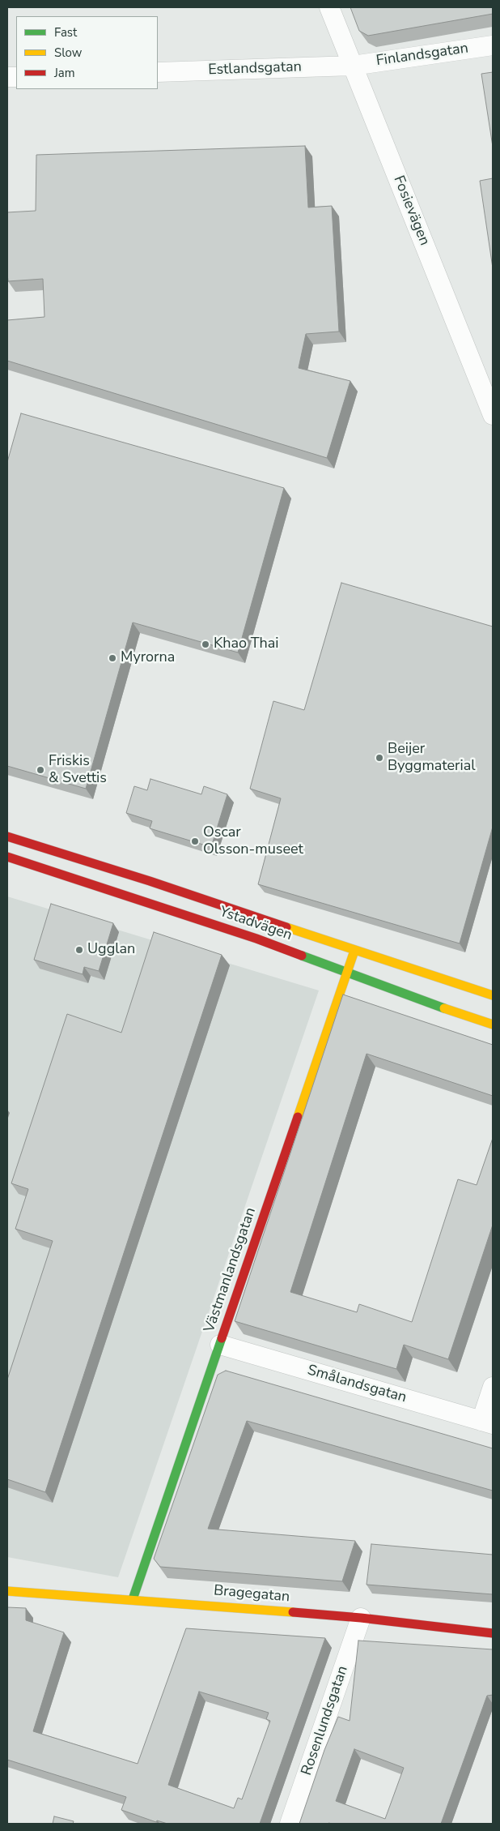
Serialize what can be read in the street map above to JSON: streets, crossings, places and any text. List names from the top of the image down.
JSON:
{
  "streets": {
    "street": [
      "Finlandsgatan",
      "Estlandsgatan",
      "Fosievägen",
      "Ystadvägen",
      "Västmanlandsgatan",
      "Smålandsgatan",
      "Bragegatan",
      "Rosenlundsgatan"
    ]
  },
  "crossings": [
    ["Finlandsgatan", "Estlandsgatan"],
    ["Finlandsgatan", "Fosievägen"],
    ["Estlandsgatan", "Fosievägen"],
    ["Ystadvägen", "Västmanlandsgatan"],
    ["Västmanlandsgatan", "Smålandsgatan"],
    ["Västmanlandsgatan", "Bragegatan"],
    ["Bragegatan", "Rosenlundsgatan"]
  ],
  "places": [
    "Khao Thai",
    "Myrorna",
    "Beijer Byggmaterial",
    "Friskis & Svettis",
    "Oscar Olsson-museet",
    "Ugglan"
  ],
  "legend": ["Fast", "Slow", "Jam"]
}
